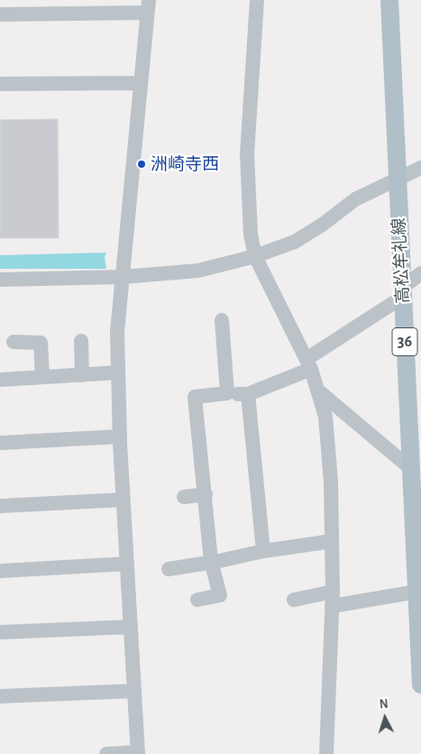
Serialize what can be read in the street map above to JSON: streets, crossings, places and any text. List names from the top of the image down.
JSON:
{
  "streets": {
    "main road": ["高松牟礼線", "36"]
  },
  "places": ["洲崎寺西"],
  "north": "top"
}
